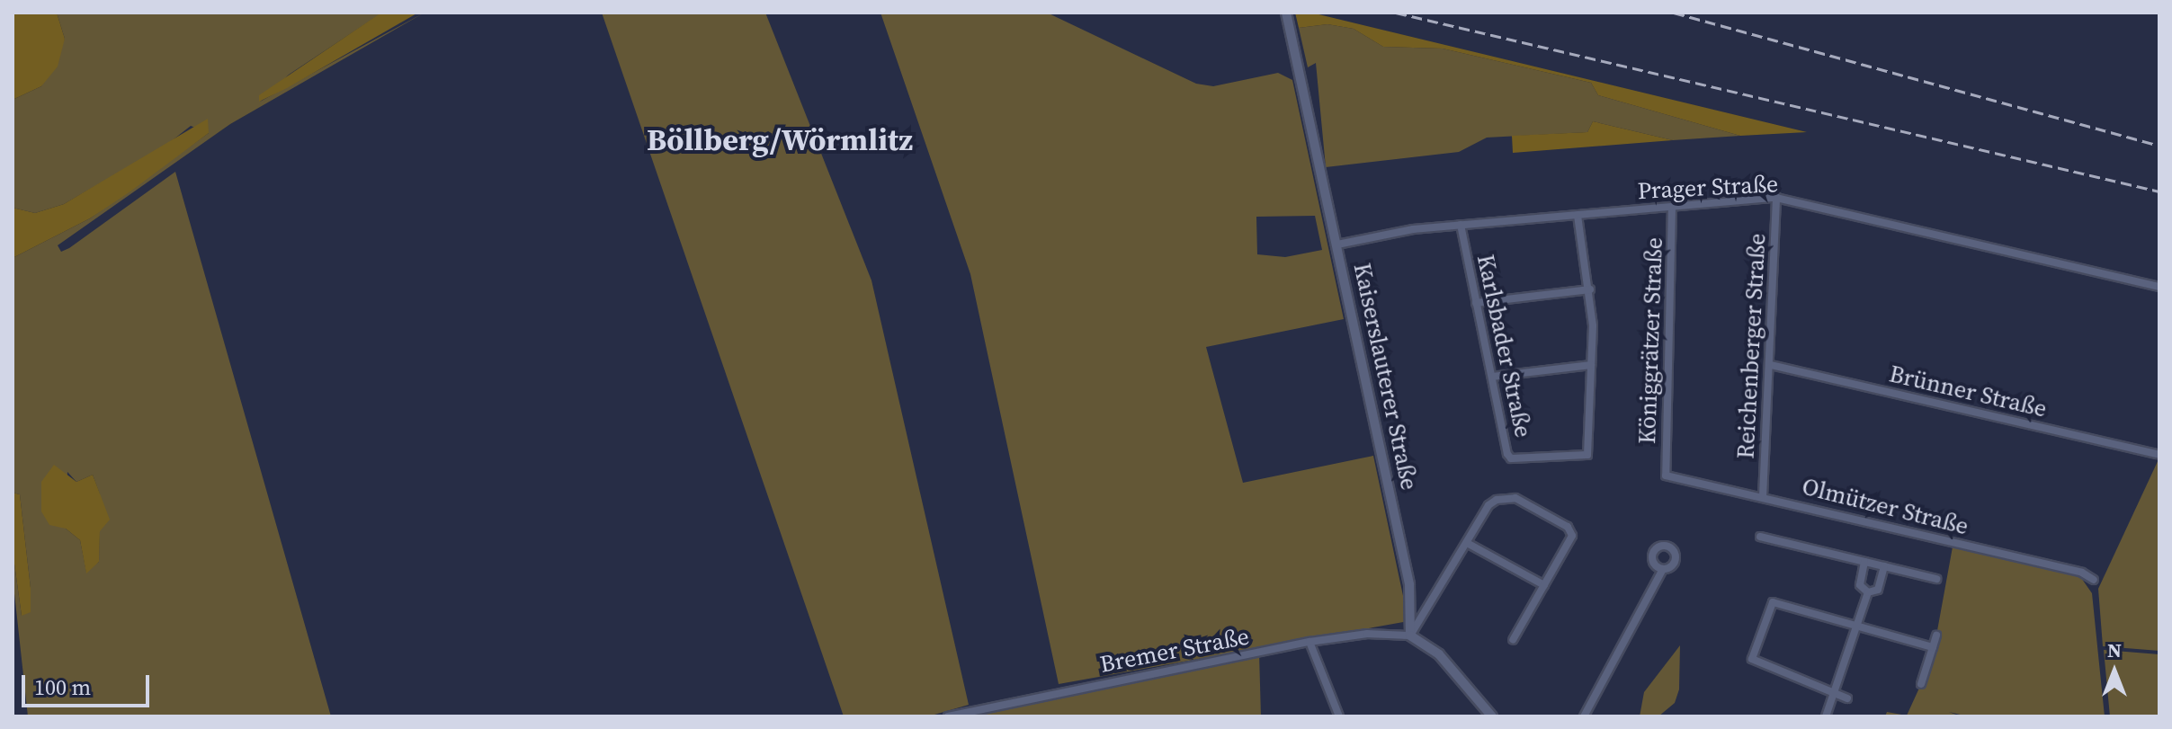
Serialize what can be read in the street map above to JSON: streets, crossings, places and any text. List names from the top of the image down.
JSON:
{
  "streets": {
    "street": [
      "Prager Straße",
      "Königgrätzer Straße",
      "Karlsbader Straße",
      "Reichenberger Straße",
      "Kaiserslauterer Straße",
      "Brünner Straße",
      "Olmützer Straße",
      "Bremer Straße"
    ]
  },
  "crossings": [
    ["Prager Straße", "Königgrätzer Straße"],
    ["Prager Straße", "Karlsbader Straße"],
    ["Prager Straße", "Reichenberger Straße"],
    ["Prager Straße", "Kaiserslauterer Straße"],
    ["Königgrätzer Straße", "Olmützer Straße"],
    ["Reichenberger Straße", "Brünner Straße"],
    ["Reichenberger Straße", "Olmützer Straße"],
    ["Kaiserslauterer Straße", "Bremer Straße"]
  ],
  "districts": ["Böllberg/Wörmlitz"],
  "scale_bar": "100 m",
  "north": "top"
}
